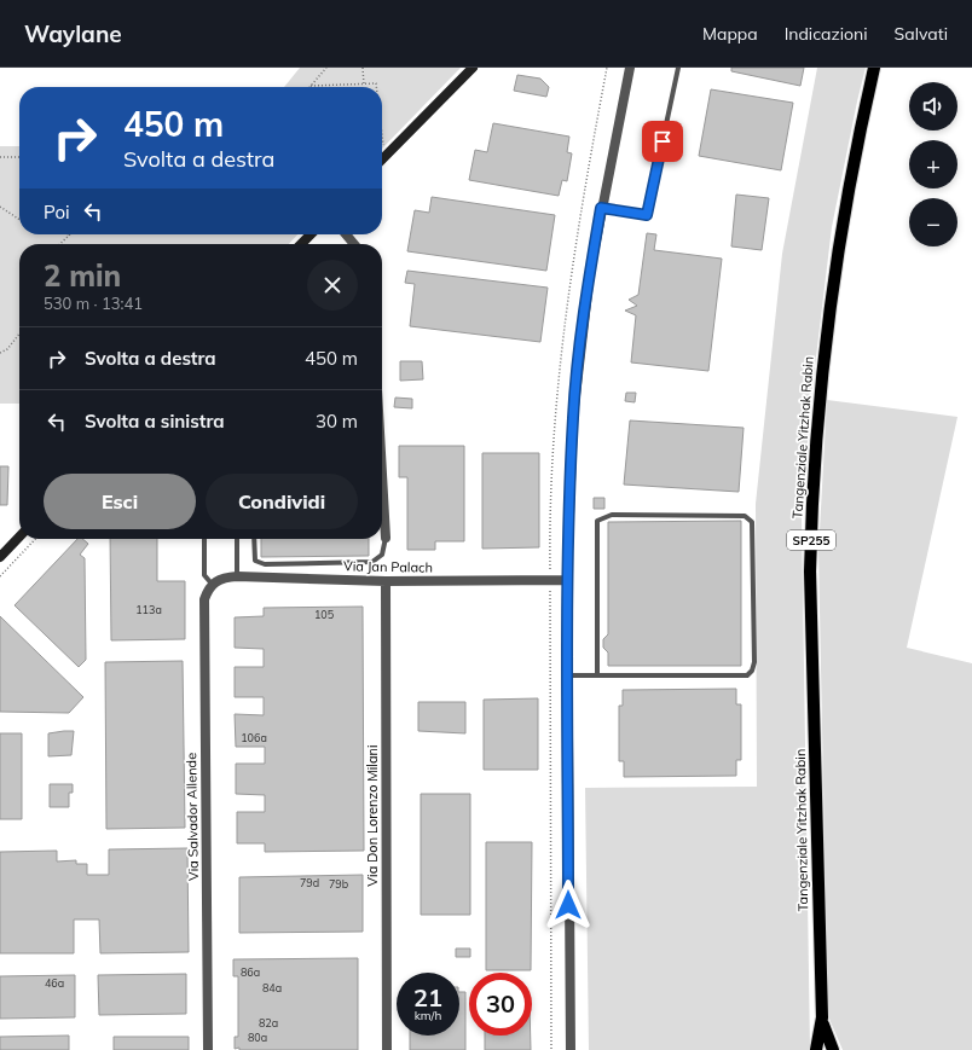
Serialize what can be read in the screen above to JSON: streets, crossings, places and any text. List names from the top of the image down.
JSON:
{
  "streets": {
    "main road": ["Tangenziale Yitzhak Rabin", "SP255"],
    "street": ["Via Jan Palach", "Via Don Lorenzo Milani", "Via Salvador Allende"]
  },
  "crossings": [
    ["Via Jan Palach", "Via Don Lorenzo Milani"],
    ["Via Jan Palach", "Via Salvador Allende"]
  ],
  "house_numbers": [
    "113a",
    "105",
    "106a",
    "79d",
    "79b",
    "86a",
    "46a",
    "84a",
    "82a",
    "80a"
  ],
  "page": {
    "header": "Waylane",
    "nav": ["Mappa", "Indicazioni", "Salvati"],
    "map_buttons": ["+", "−"],
    "turn": ["450 m", "Svolta a destra"],
    "then": "Poi",
    "heading": ["2 min", "530 m · 13:41"],
    "list": [
      {
        "name": "Svolta a destra",
        "value": "450 m"
      },
      {
        "name": "Svolta a sinistra",
        "value": "30 m"
      }
    ],
    "buttons": ["Esci", "Condividi"],
    "speed": "21 km/h",
    "limit": "30"
  }
}
